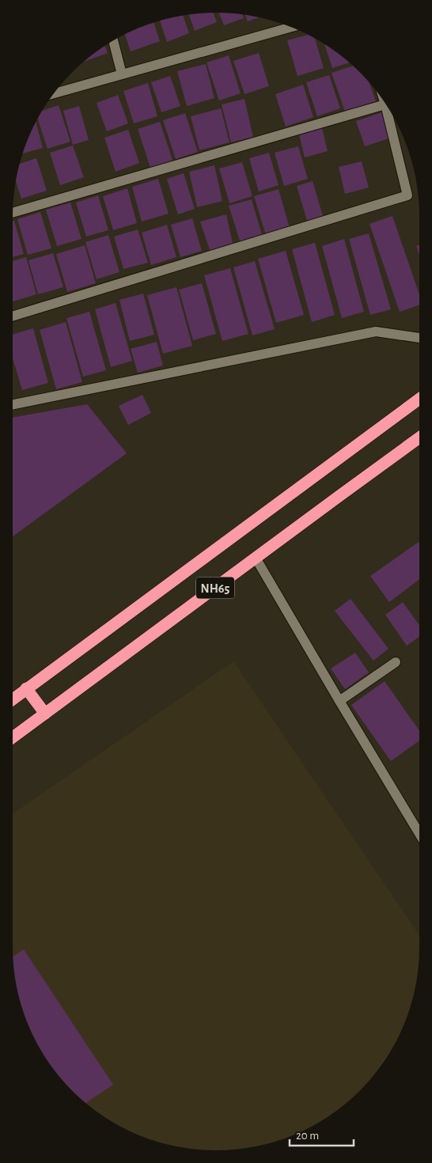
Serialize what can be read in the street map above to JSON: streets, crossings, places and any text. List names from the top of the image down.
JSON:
{
  "streets": {
    "highway": ["NH65"]
  },
  "scale_bar": "20 m"
}
